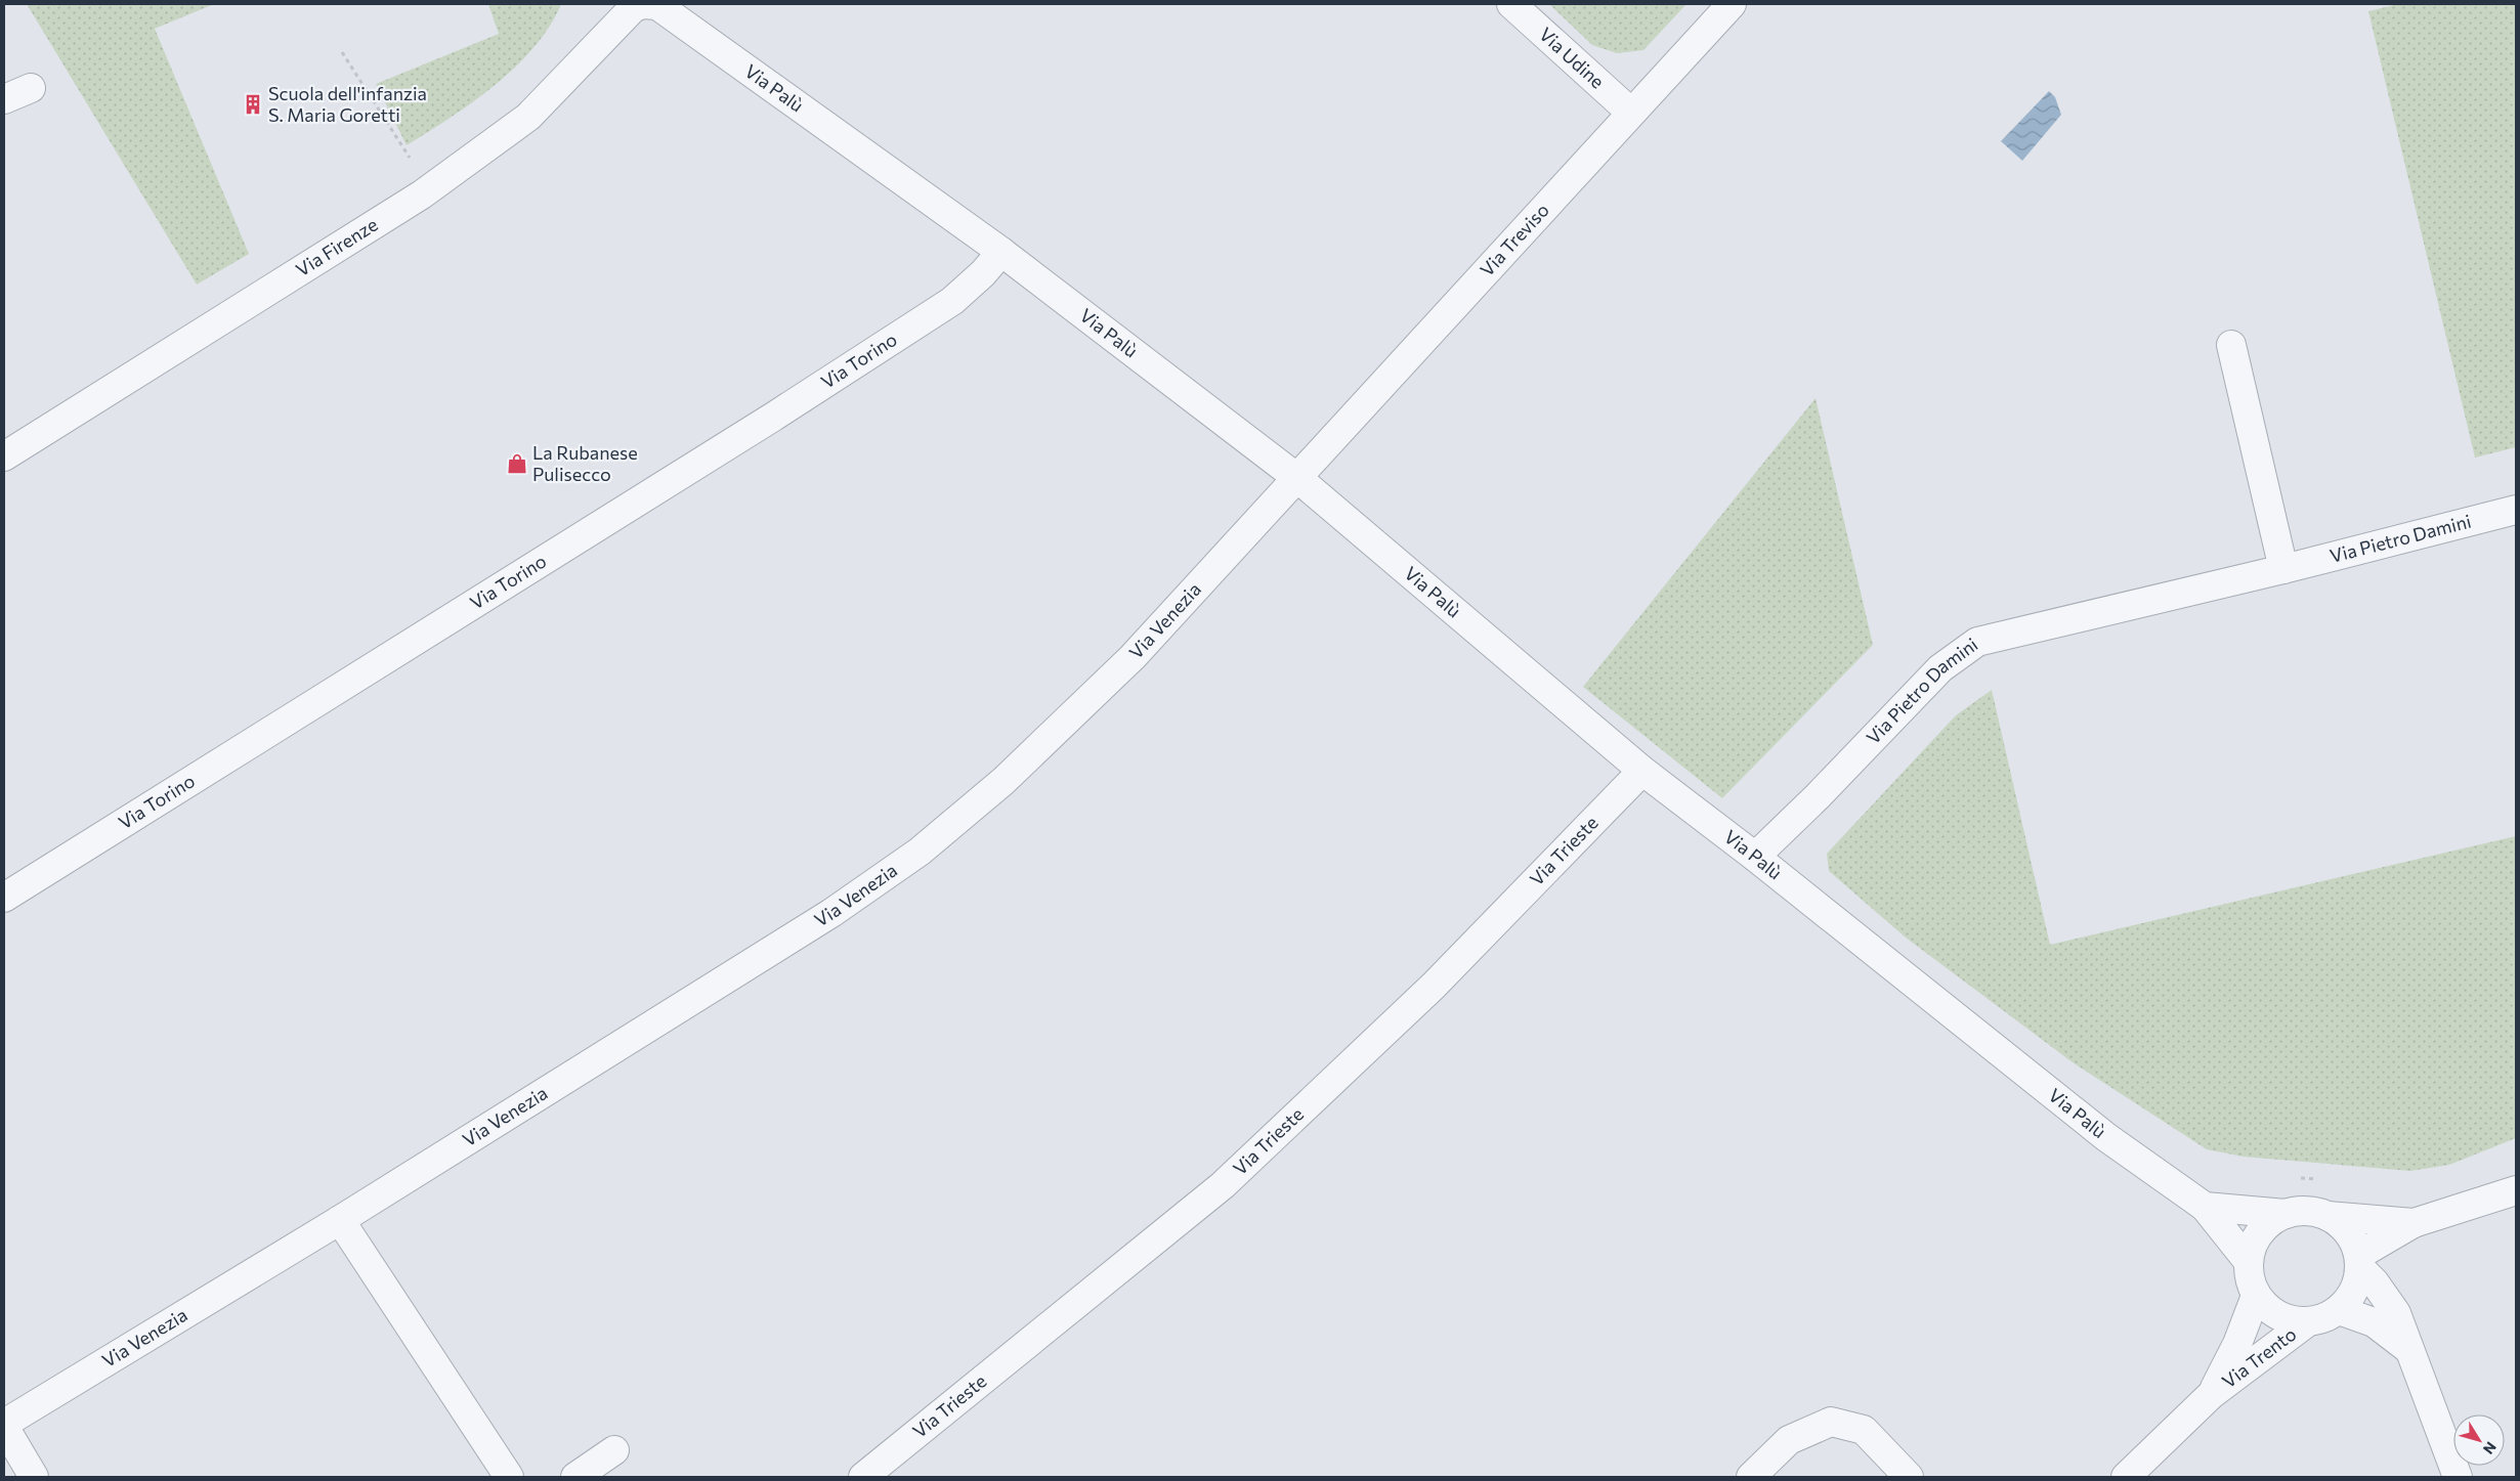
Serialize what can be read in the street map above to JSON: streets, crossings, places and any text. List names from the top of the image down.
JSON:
{
  "streets": {
    "street": [
      "Via Udine",
      "Via Palù",
      "Via Treviso",
      "Via Firenze",
      "Via Torino",
      "Via Pietro Damini",
      "Via Venezia",
      "Via Trieste",
      "Via Trento"
    ]
  },
  "crossings": [
    ["Via Udine", "Via Treviso"],
    ["Via Palù", "Via Treviso"],
    ["Via Palù", "Via Firenze"],
    ["Via Palù", "Via Torino"],
    ["Via Palù", "Via Pietro Damini"],
    ["Via Palù", "Via Venezia"],
    ["Via Palù", "Via Trieste"],
    ["Via Palù", "Via Trento"],
    ["Via Treviso", "Via Venezia"]
  ],
  "places": {
    "building": ["Scuola dell'infanzia S. Maria Goretti"],
    "shop": ["La Rubanese Pulisecco"]
  },
  "north": "bottom right"
}
